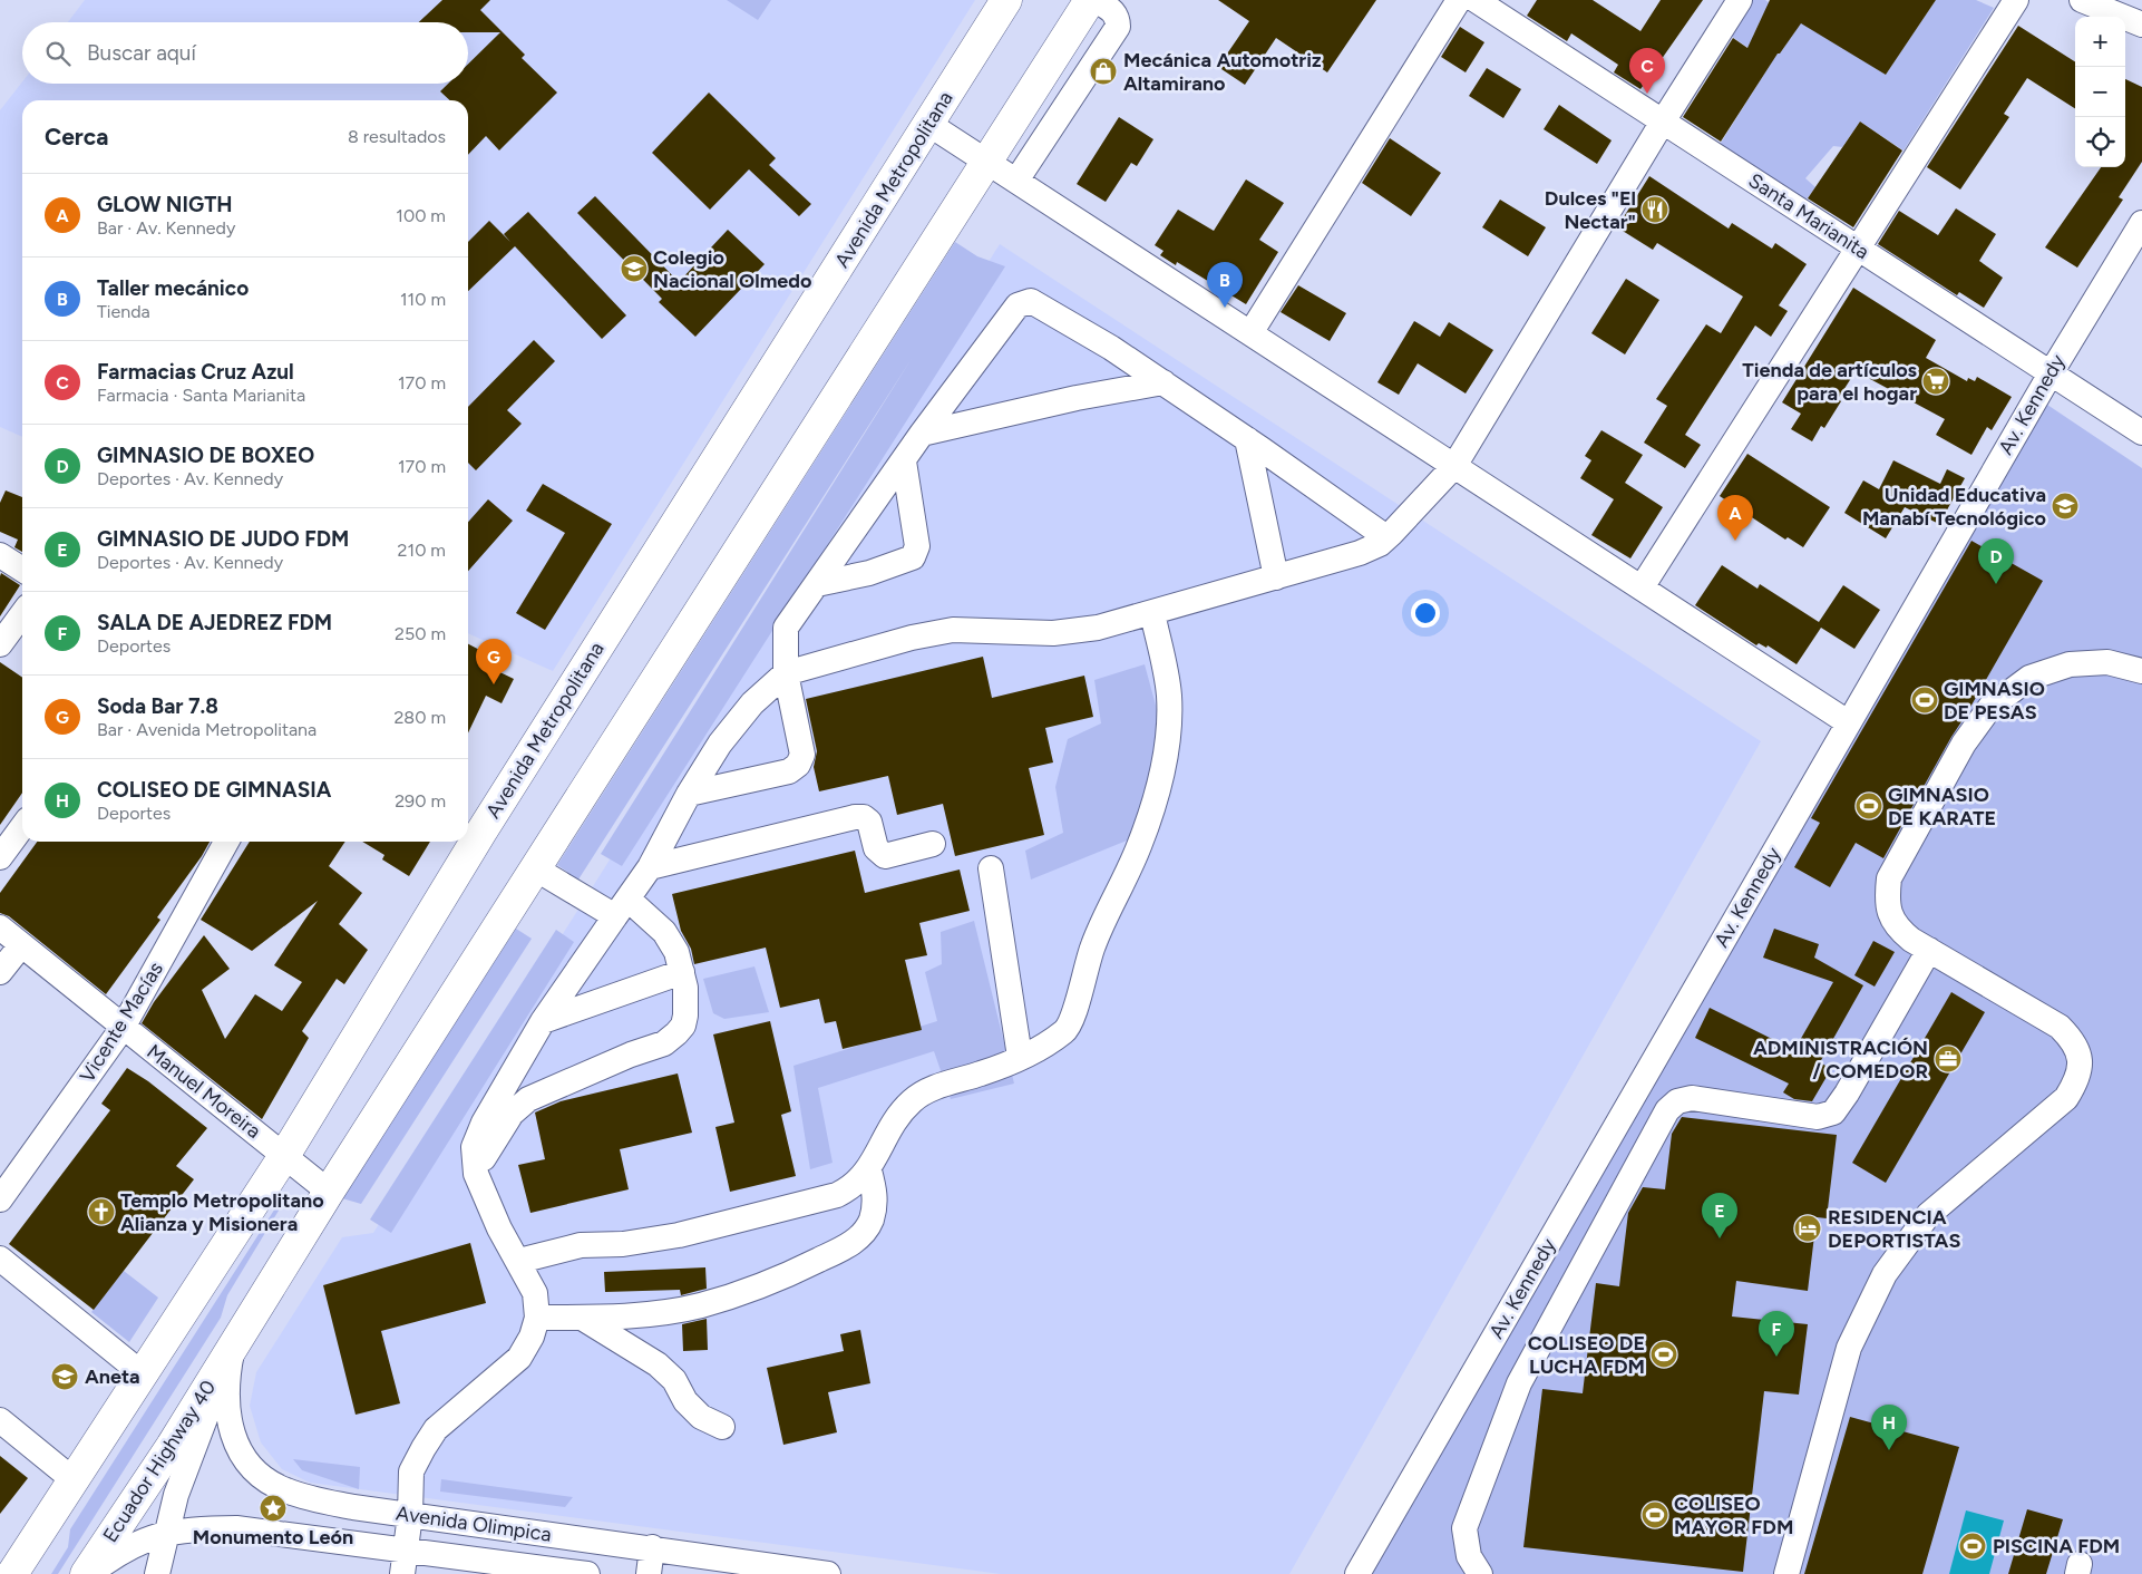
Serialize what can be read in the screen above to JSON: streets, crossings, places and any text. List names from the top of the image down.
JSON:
{
  "streets": {
    "highway": ["Avenida Metropolitana", "Ecuador Highway 40"],
    "street": [
      "Santa Marianita",
      "Av. Kennedy",
      "Vicente Macías",
      "Manuel Moreira",
      "Avenida Olimpica"
    ]
  },
  "crossings": [
    ["Avenida Metropolitana", "Manuel Moreira"],
    ["Santa Marianita", "Av. Kennedy"],
    ["Vicente Macías", "Manuel Moreira"],
    ["Ecuador Highway 40", "Avenida Olimpica"]
  ],
  "places": {
    "shop": ["Mecánica Automotriz Altamirano"],
    "restaurant": ["Dulces \"El Nectar\""],
    "school or university": ["Colegio Nacional Olmedo", "Unidad Educativa Manabí Tecnológico", "Aneta"],
    "supermarket": ["Tienda de artículos para el hogar"],
    "sports": [
      "GIMNASIO DE PESAS",
      "GIMNASIO DE KARATE",
      "COLISEO DE LUCHA FDM",
      "COLISEO MAYOR FDM",
      "PISCINA FDM"
    ],
    "office": ["ADMINISTRACIÓN / COMEDOR"],
    "church": ["Templo Metropolitano Alianza y Misionera"],
    "hotel": ["RESIDENCIA DEPORTISTAS"],
    "place": ["Monumento León"]
  },
  "page": {
    "map_buttons": ["+", "−"],
    "search": "Buscar aquí",
    "pins": [
      "C",
      "B",
      "A",
      "D",
      "G",
      "E",
      "F",
      "H"
    ],
    "heading": ["Cerca", "8 resultados"],
    "list": [
      {
        "mark": "A",
        "name": "GLOW NIGTH",
        "note": "Bar · Av. Kennedy",
        "value": "100 m"
      },
      {
        "mark": "B",
        "name": "Taller mecánico",
        "note": "Tienda",
        "value": "110 m"
      },
      {
        "mark": "C",
        "name": "Farmacias Cruz Azul",
        "note": "Farmacia · Santa Marianita",
        "value": "170 m"
      },
      {
        "mark": "D",
        "name": "GIMNASIO DE BOXEO",
        "note": "Deportes · Av. Kennedy",
        "value": "170 m"
      },
      {
        "mark": "E",
        "name": "GIMNASIO DE JUDO FDM",
        "note": "Deportes · Av. Kennedy",
        "value": "210 m"
      },
      {
        "mark": "F",
        "name": "SALA DE AJEDREZ FDM",
        "note": "Deportes",
        "value": "250 m"
      },
      {
        "mark": "G",
        "name": "Soda Bar 7.8",
        "note": "Bar · Avenida Metropolitana",
        "value": "280 m"
      },
      {
        "mark": "H",
        "name": "COLISEO DE GIMNASIA",
        "note": "Deportes",
        "value": "290 m"
      }
    ]
  }
}
